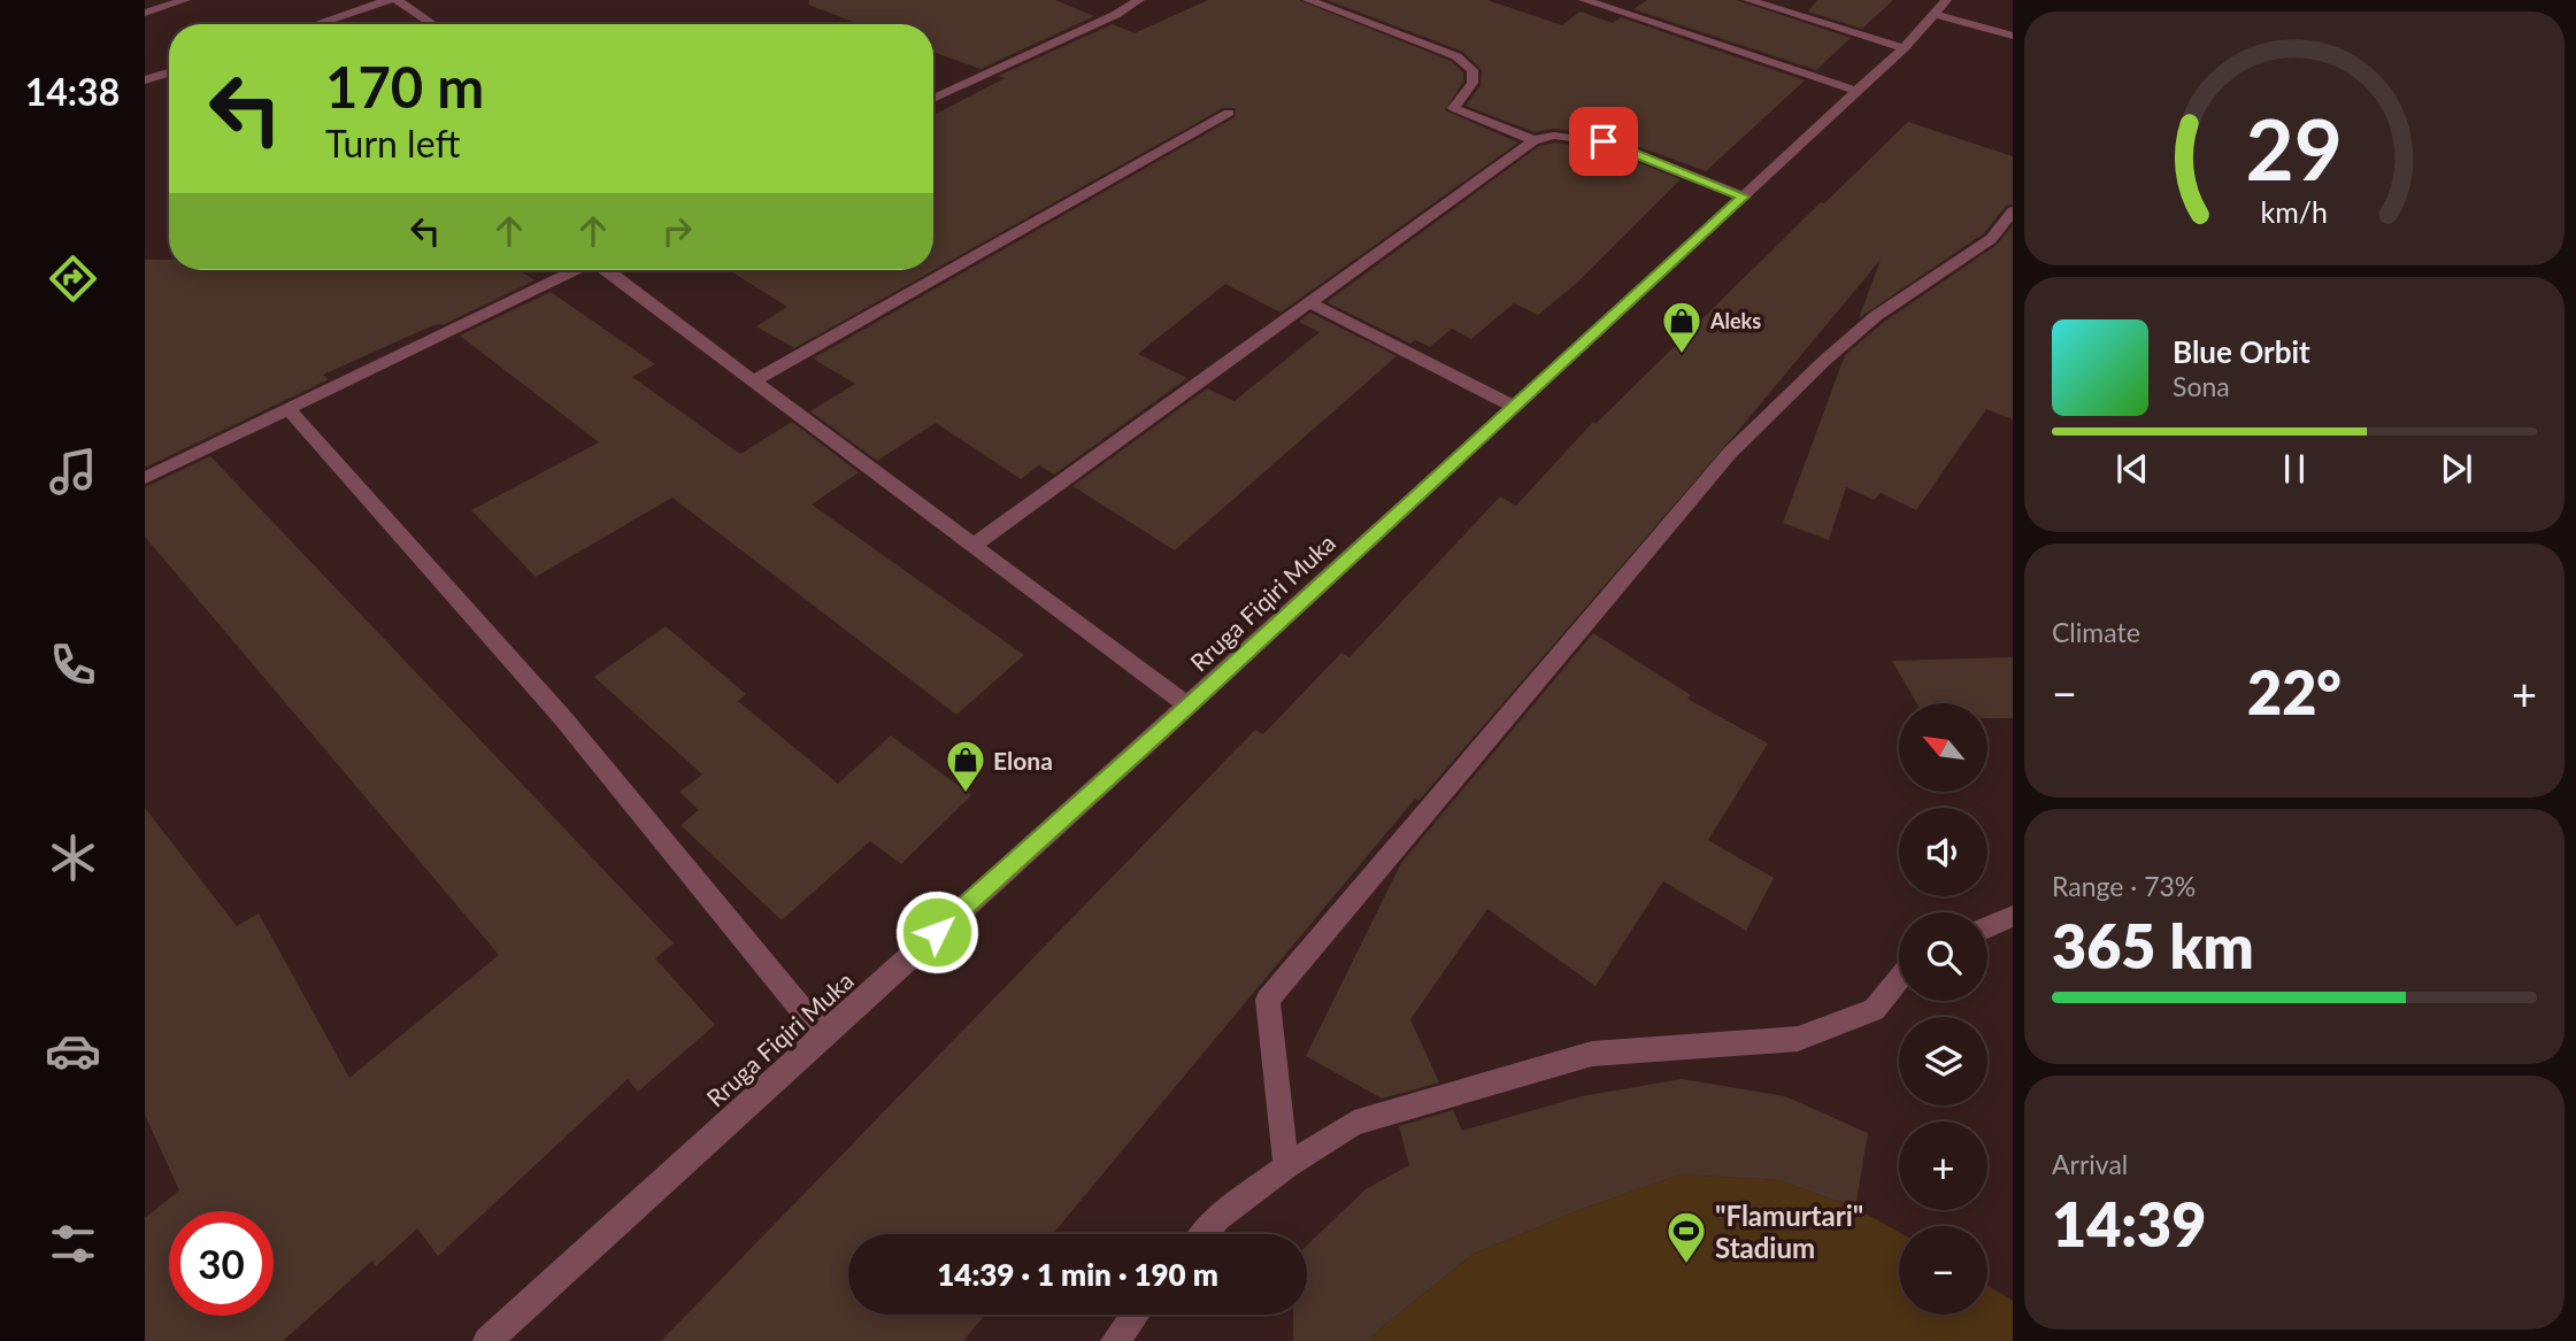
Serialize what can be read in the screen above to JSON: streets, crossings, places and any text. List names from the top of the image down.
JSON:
{
  "streets": {
    "street": ["Rruga Fiqiri Muka"]
  },
  "places": {
    "shop": ["Aleks", "Elona"],
    "sports": ["\"Flamurtari\" Stadium"]
  },
  "north": "top left",
  "page": {
    "tabs": "14:38",
    "turn": ["170 m", "Turn left"],
    "song": ["Blue Orbit", "Sona"],
    "tile": [
      "Climate",
      ["Range · 73%", "365 km"],
      ["Arrival", "14:39"]
    ],
    "heat": ["−", "22°", "+"],
    "map_buttons": ["+", "−"],
    "limit": "30",
    "trip": "14:39 · 1 min · 190 m",
    "gauge": ["29", "km/h"]
  }
}
